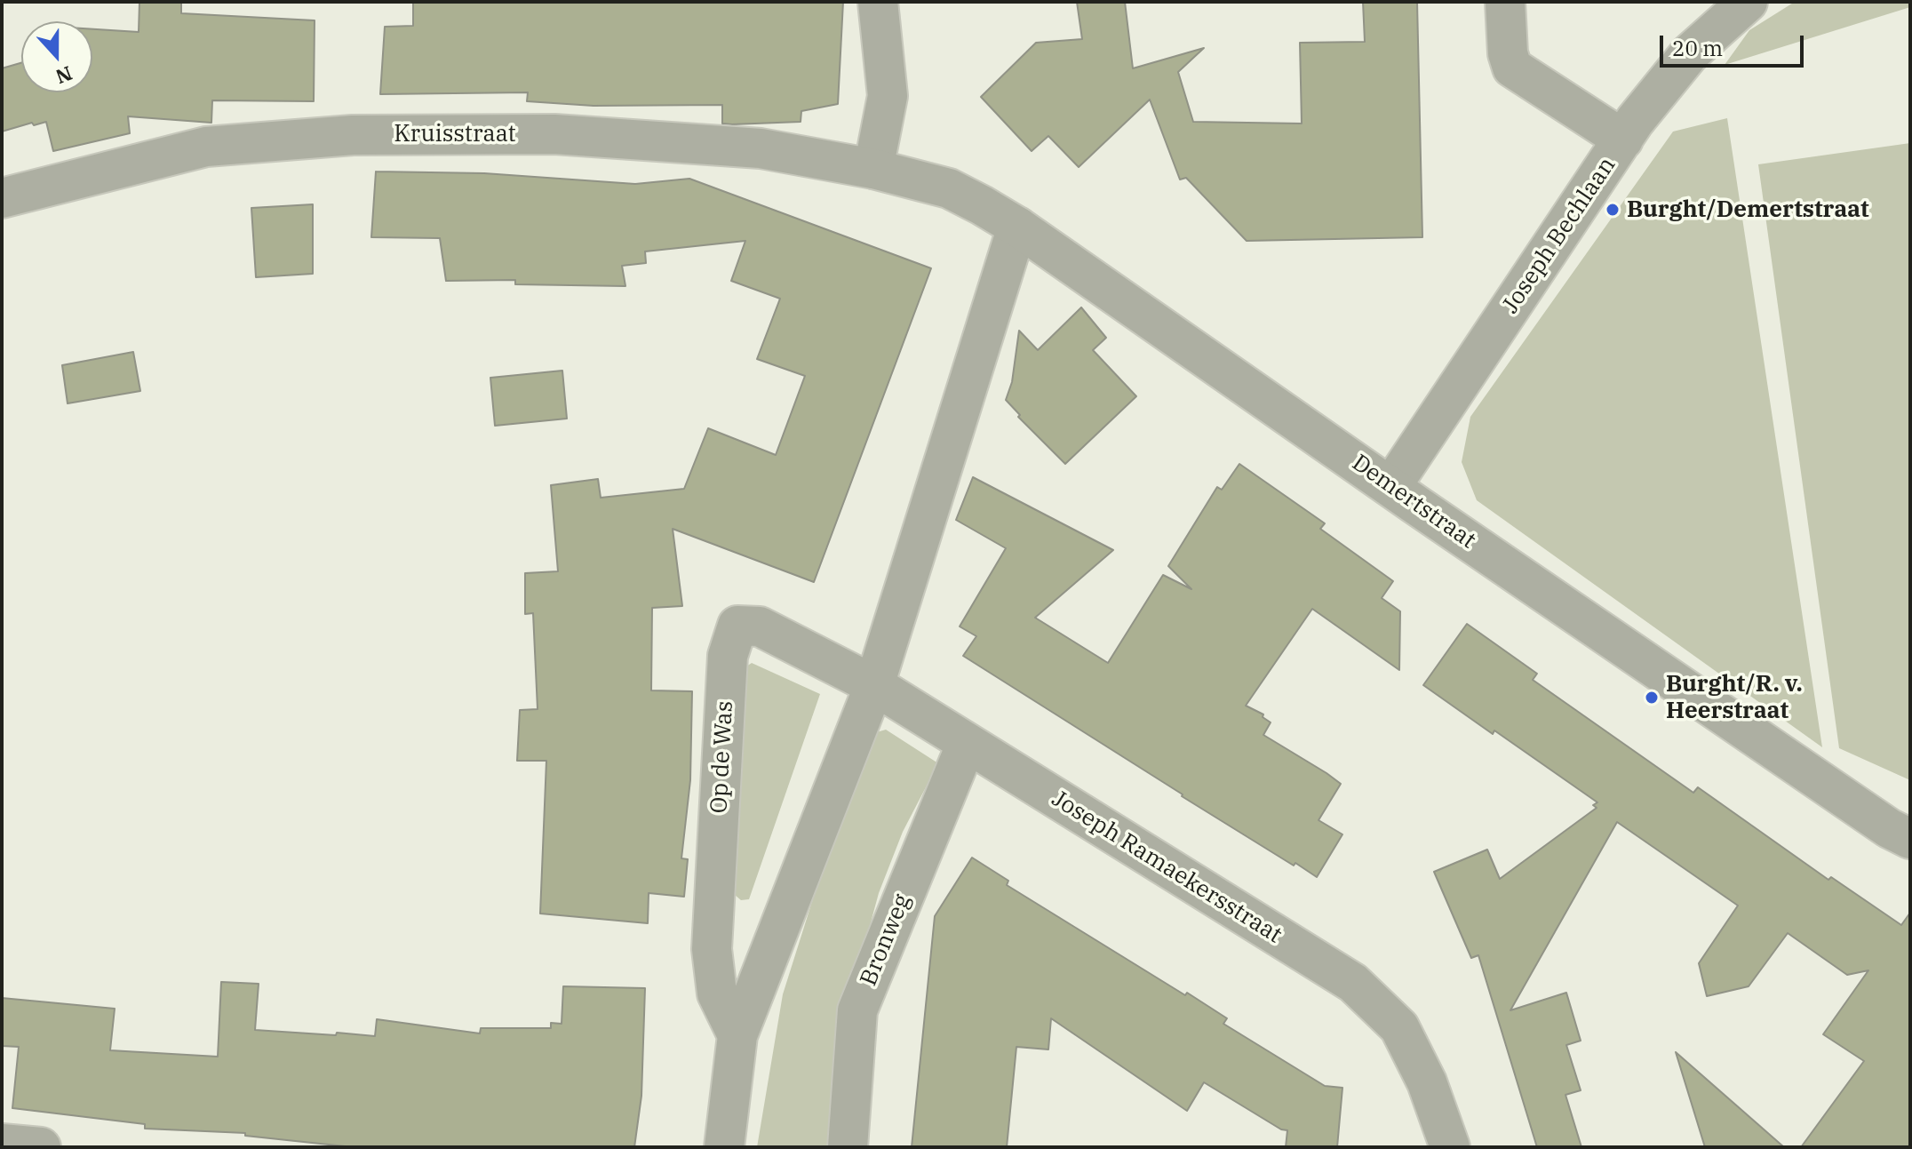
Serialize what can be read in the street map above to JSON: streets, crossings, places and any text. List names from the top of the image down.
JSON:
{
  "streets": {
    "street": [
      "Kruisstraat",
      "Joseph Bechlaan",
      "Demertstraat",
      "Op de Was",
      "Joseph Ramaekersstraat",
      "Bronweg"
    ]
  },
  "crossings": [
    ["Kruisstraat", "Demertstraat"],
    ["Joseph Bechlaan", "Demertstraat"],
    ["Op de Was", "Joseph Ramaekersstraat"],
    ["Joseph Ramaekersstraat", "Bronweg"]
  ],
  "places": ["Burght/Demertstraat", "Burght/R. v. Heerstraat"],
  "scale_bar": "20 m",
  "north": "bottom"
}
